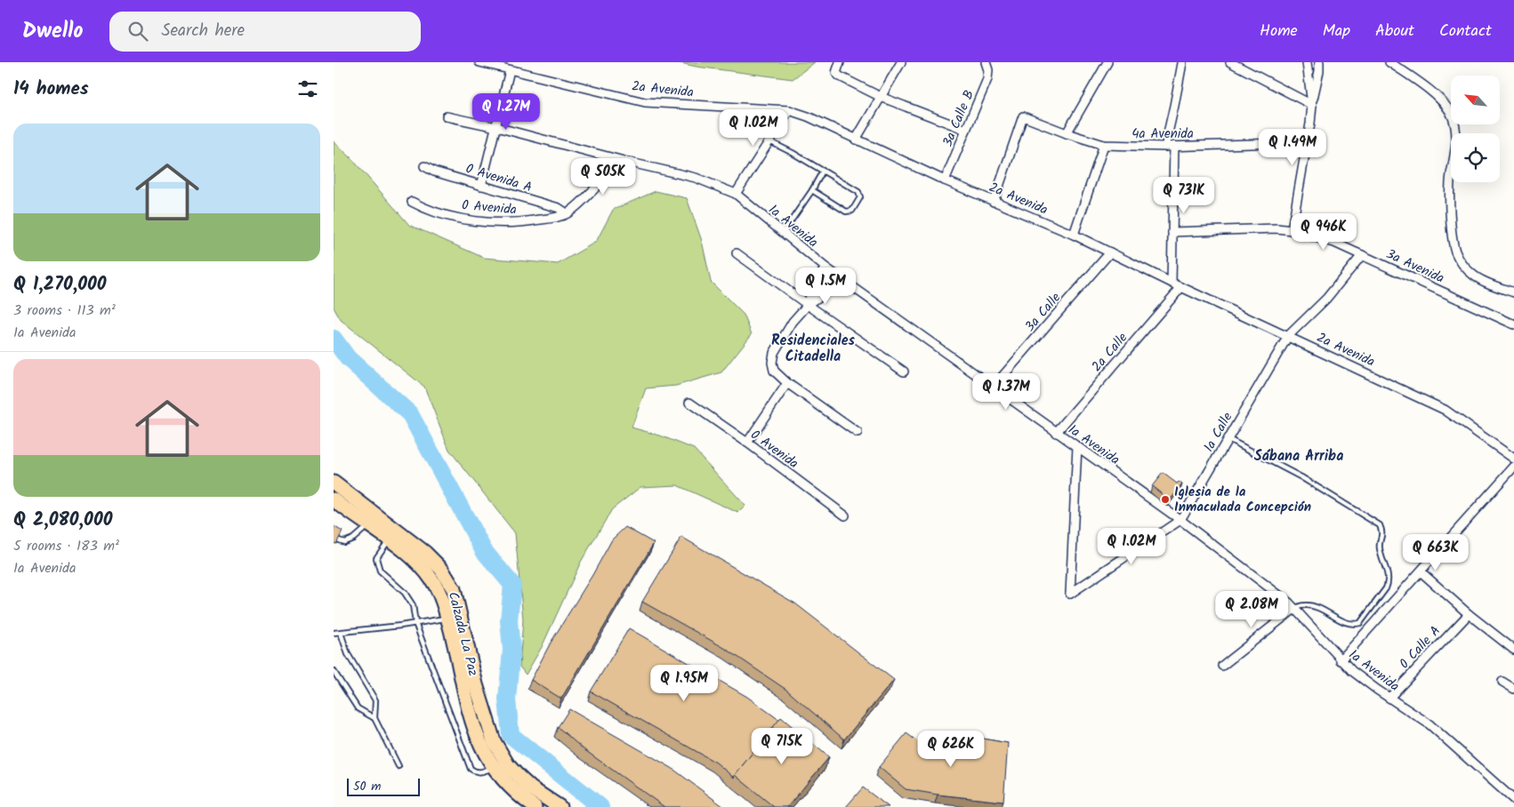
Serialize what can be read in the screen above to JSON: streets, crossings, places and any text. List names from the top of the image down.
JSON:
{
  "streets": {
    "main road": ["Calzada La Paz"],
    "street": [
      "2a Avenida",
      "3a Calle B",
      "4a Avenida",
      "0 Avenida A",
      "0 Avenida",
      "1a Avenida",
      "3a Avenida",
      "3a Calle",
      "2a Calle",
      "1a Calle",
      "0 Calle A"
    ]
  },
  "crossings": [
    ["2a Avenida", "3a Calle B"],
    ["2a Avenida", "4a Avenida"],
    ["2a Avenida", "3a Calle"],
    ["2a Avenida", "2a Calle"],
    ["2a Avenida", "1a Calle"],
    ["0 Avenida A", "0 Avenida"],
    ["1a Avenida", "3a Calle"],
    ["1a Avenida", "2a Calle"],
    ["1a Avenida", "1a Calle"],
    ["1a Avenida", "0 Calle A"],
    ["3a Avenida", "1a Calle"]
  ],
  "districts": ["Residenciales Citadella", "Sábana Arriba"],
  "places": ["Iglesia de la Inmaculada Concepción"],
  "scale_bar": "50 m",
  "north": "top left",
  "page": {
    "header": "Dwello",
    "search": "Search here",
    "nav": [
      "Home",
      "Map",
      "About",
      "Contact"
    ],
    "heading": "14 homes",
    "price": [
      "Q 1.27M",
      "Q 1.02M",
      "Q 1.49M",
      "Q 505K",
      "Q 731K",
      "Q 946K",
      "Q 1.5M",
      "Q 1.37M",
      "Q 1.02M",
      "Q 663K",
      "Q 2.08M",
      "Q 1.95M",
      "Q 715K",
      "Q 626K"
    ],
    "list": [
      {
        "name": "Q 1,270,000",
        "note": "3 rooms · 113 m² · 1a Avenida"
      },
      {
        "name": "Q 2,080,000",
        "note": "5 rooms · 183 m² · 1a Avenida"
      }
    ],
    "scale": "50 m"
  }
}
